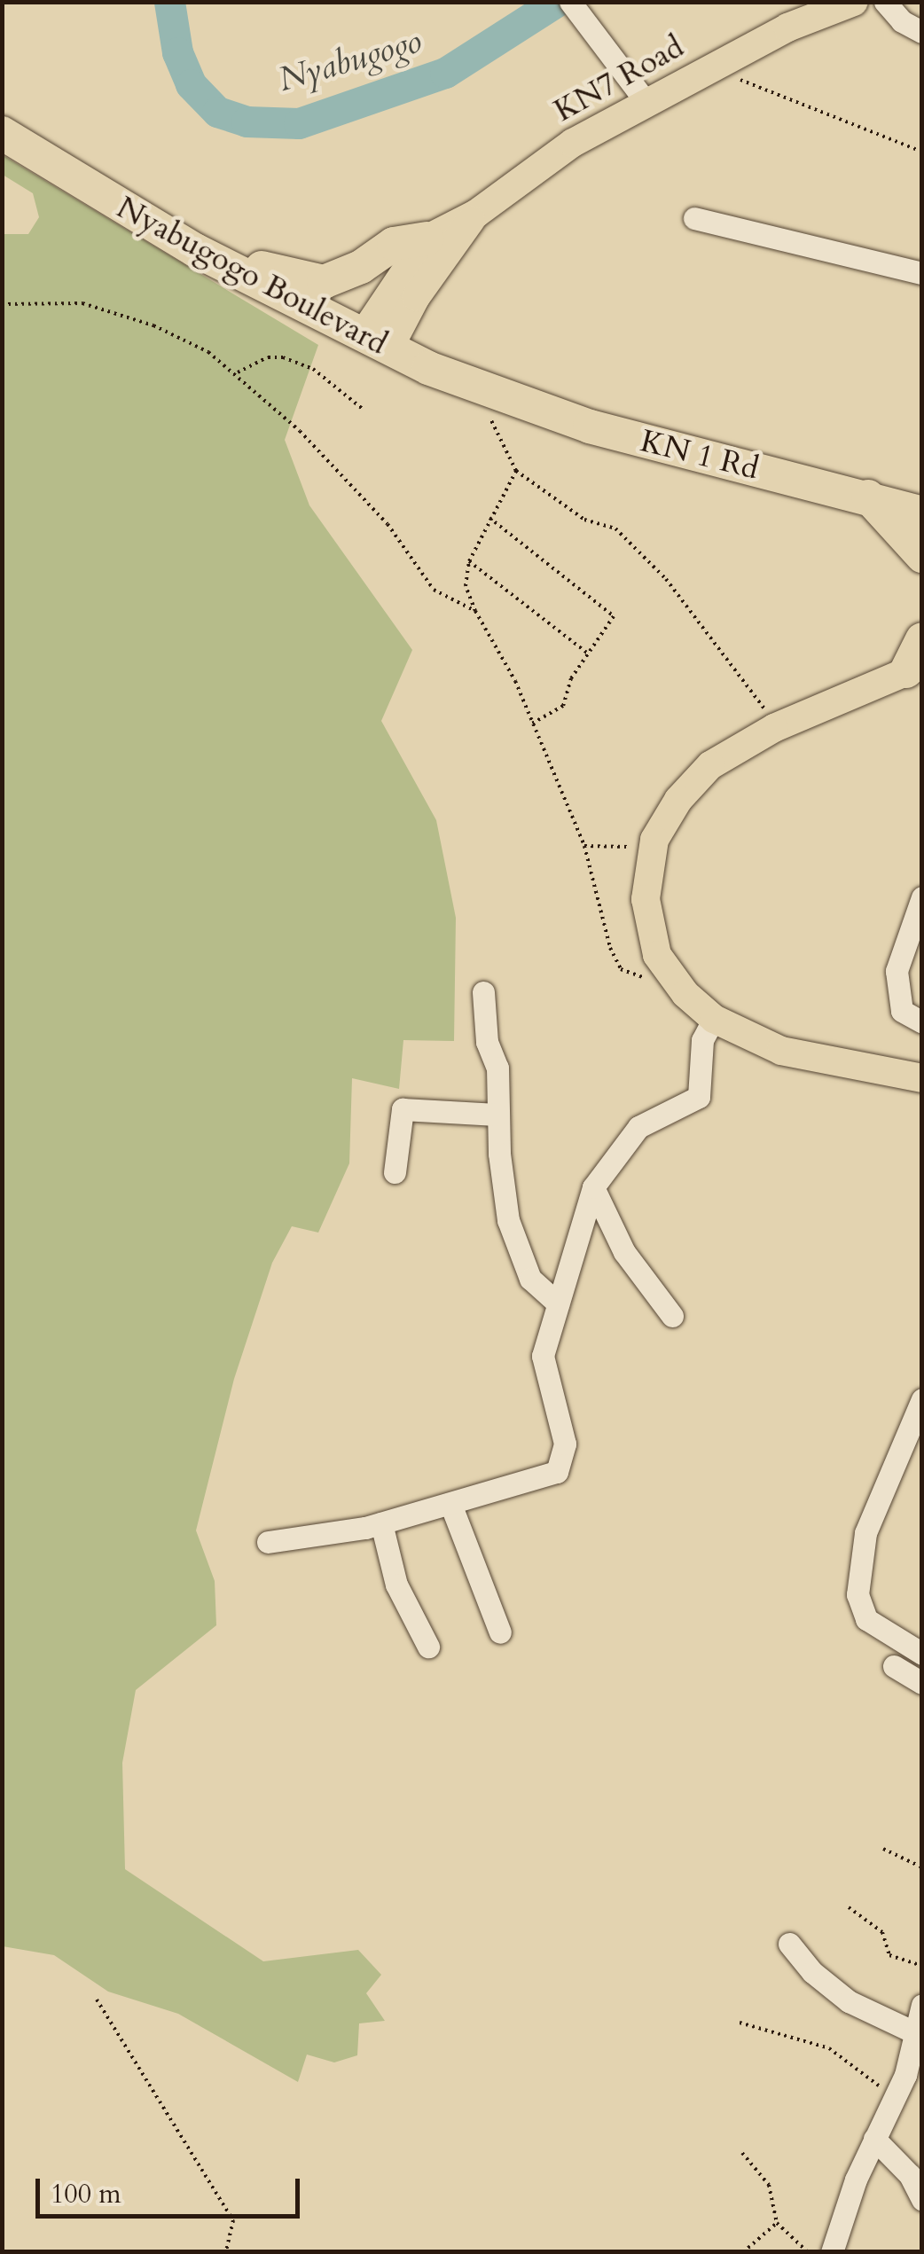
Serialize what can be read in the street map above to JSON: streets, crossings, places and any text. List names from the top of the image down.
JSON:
{
  "streets": {
    "highway": ["Nyabugogo Boulevard", "KN 1 Rd"],
    "main road": ["KN7 Road"]
  },
  "crossings": [
    ["KN7 Road", "Nyabugogo Boulevard"]
  ],
  "water": ["Nyabugogo"],
  "scale_bar": "100 m"
}
